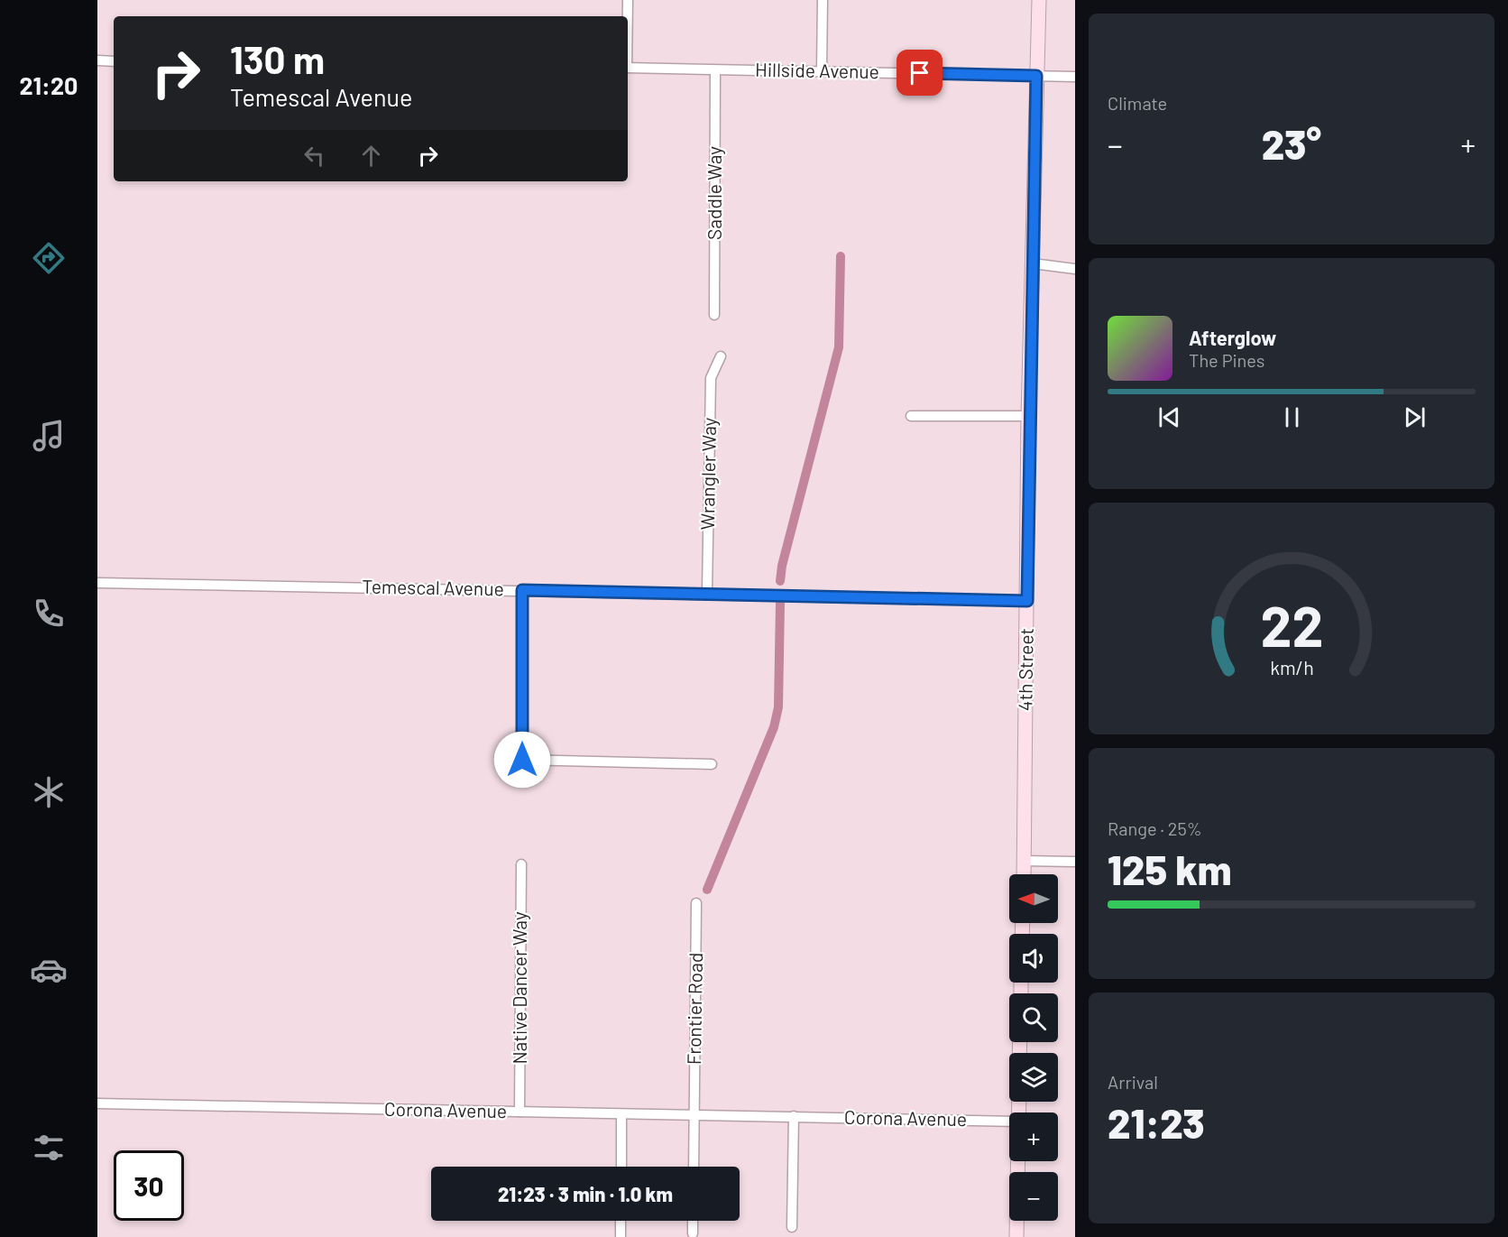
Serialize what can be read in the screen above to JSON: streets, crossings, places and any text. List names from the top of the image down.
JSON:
{
  "streets": {
    "street": [
      "Hillside Avenue",
      "Saddle Way",
      "Wrangler Way",
      "Temescal Avenue",
      "4th Street",
      "Native Dancer Way",
      "Frontier Road",
      "Corona Avenue"
    ]
  },
  "crossings": [
    ["Hillside Avenue", "Saddle Way"],
    ["Hillside Avenue", "4th Street"],
    ["Wrangler Way", "Temescal Avenue"],
    ["Temescal Avenue", "4th Street"],
    ["Native Dancer Way", "Corona Avenue"],
    ["Frontier Road", "Corona Avenue"]
  ],
  "north": "left",
  "page": {
    "tabs": "21:20",
    "tile": [
      "Climate",
      ["Range · 25%", "125 km"],
      ["Arrival", "21:23"]
    ],
    "turn": ["130 m", "Temescal Avenue"],
    "heat": ["−", "23°", "+"],
    "song": ["Afterglow", "The Pines"],
    "map_buttons": ["+", "−"],
    "limit": "30",
    "trip": "21:23 · 3 min · 1.0 km",
    "gauge": ["22", "km/h"]
  }
}
